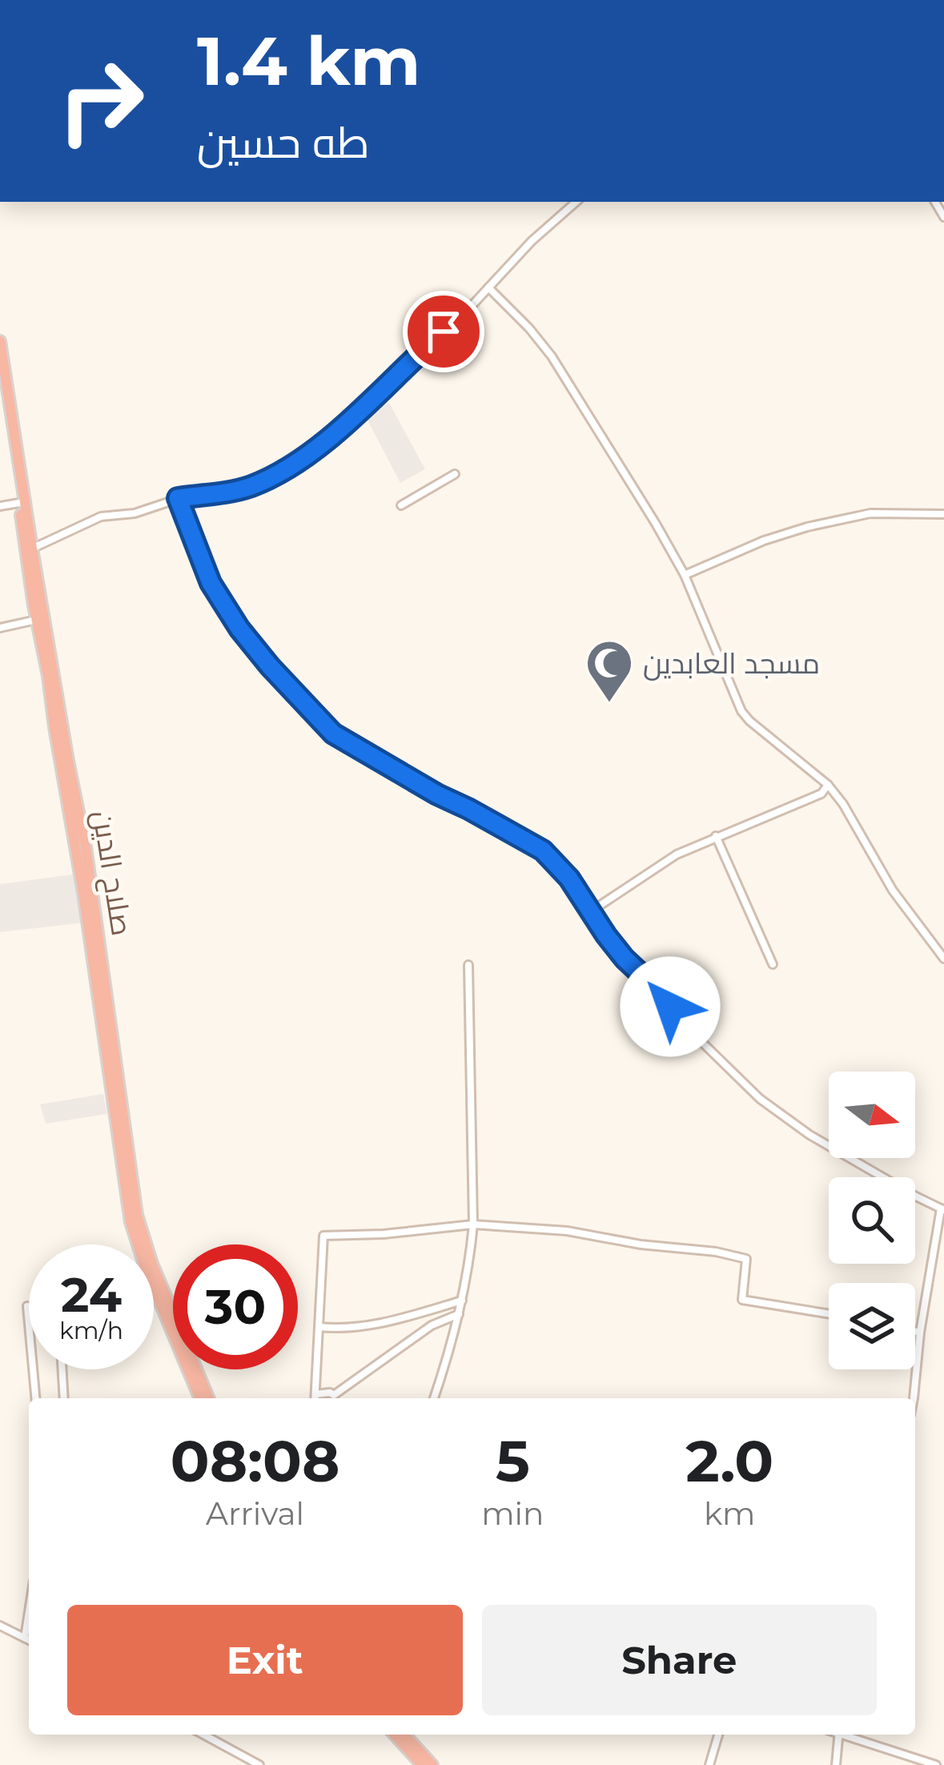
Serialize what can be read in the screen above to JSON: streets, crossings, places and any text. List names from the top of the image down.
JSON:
{
  "streets": {
    "highway": ["صلاح الدين"]
  },
  "places": {
    "mosque": ["مسجد العابدين"]
  },
  "north": "right",
  "page": {
    "turn": ["1.4 km", "طه حسين"],
    "speed": "24 km/h",
    "limit": "30",
    "eta": [
      "08:08",
      "Arrival",
      "5",
      "min",
      "2.0",
      "km"
    ],
    "buttons": ["Exit", "Share"]
  }
}
